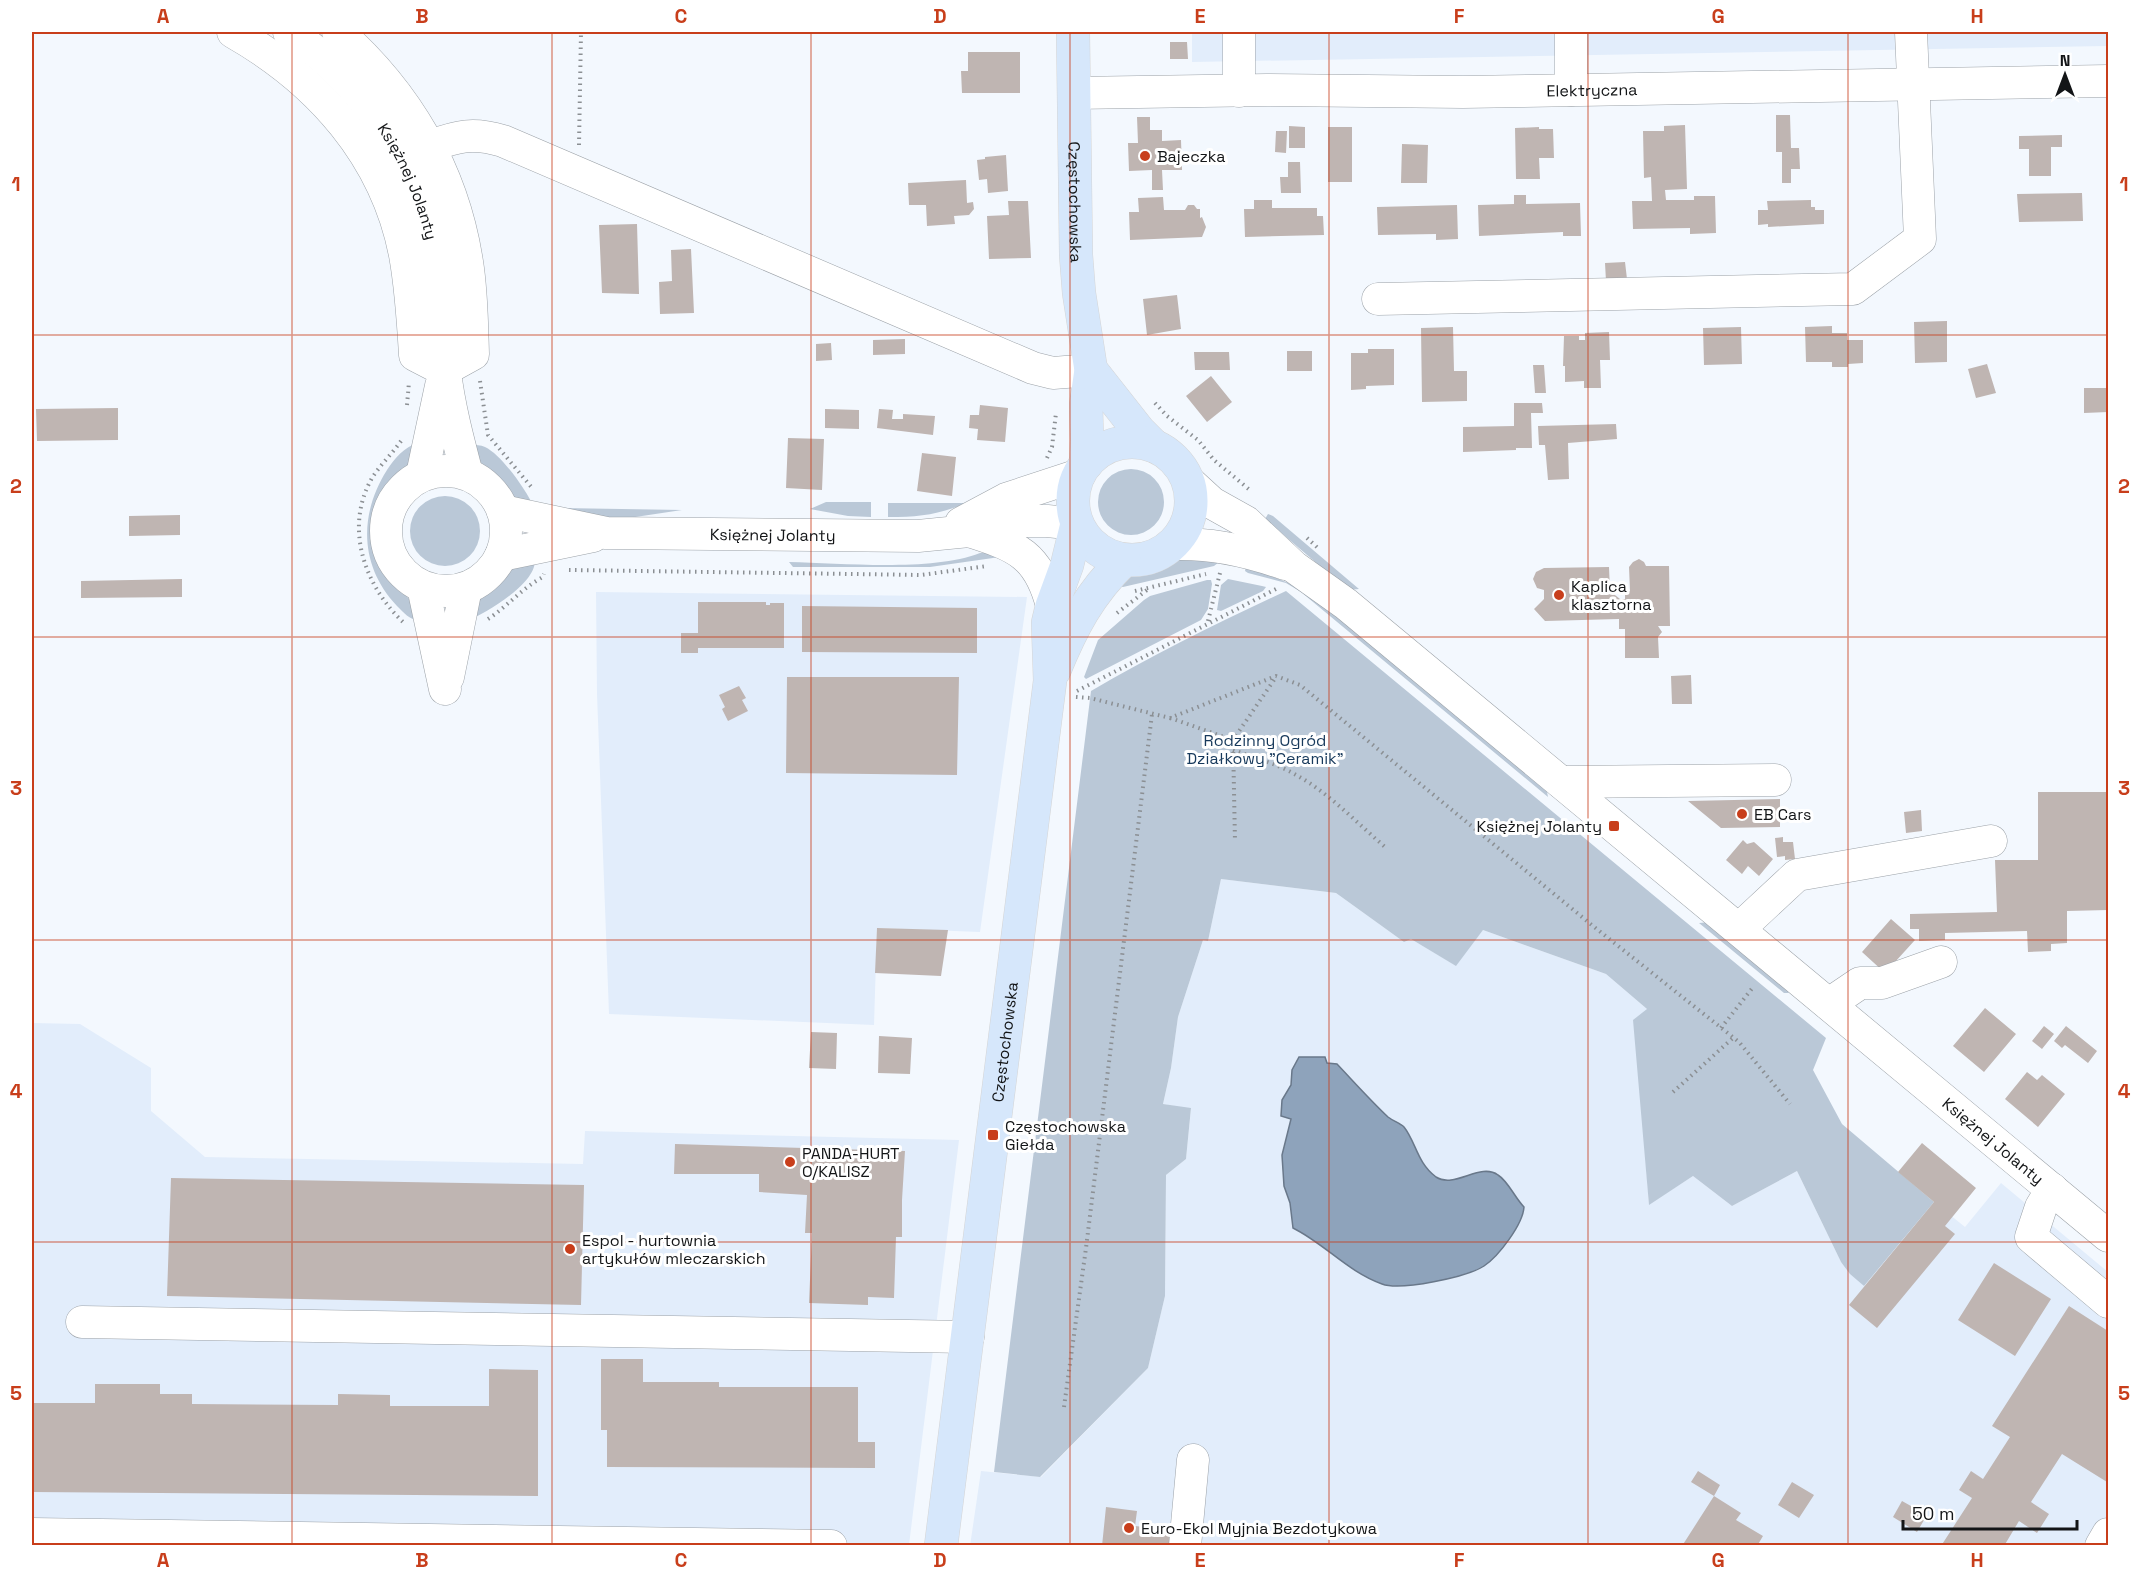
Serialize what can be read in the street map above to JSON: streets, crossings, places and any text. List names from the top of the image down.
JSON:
{
  "streets": {
    "main road": ["Częstochowska"],
    "street": ["Elektryczna", "Księżnej Jolanty"]
  },
  "crossings": [
    ["Elektryczna", "Częstochowska"],
    ["Księżnej Jolanty", "Częstochowska"]
  ],
  "parks": ["Rodzinny Ogród Działkowy \"Ceramik\""],
  "places": {
    "other": [
      "Bajeczka",
      "Kaplica klasztorna",
      "EB Cars",
      "PANDA-HURT O/KALISZ",
      "Espol - hurtownia artykułów mleczarskich",
      "Euro-Ekol Myjnia Bezdotykowa"
    ],
    "transit": ["Księżnej Jolanty", "Częstochowska Giełda"]
  },
  "scale_bar": "50 m",
  "north": "top",
  "grid": {
    "columns": [
      "A",
      "B",
      "C",
      "D",
      "E",
      "F",
      "G",
      "H"
    ],
    "rows": [
      "1",
      "2",
      "3",
      "4",
      "5"
    ]
  }
}
